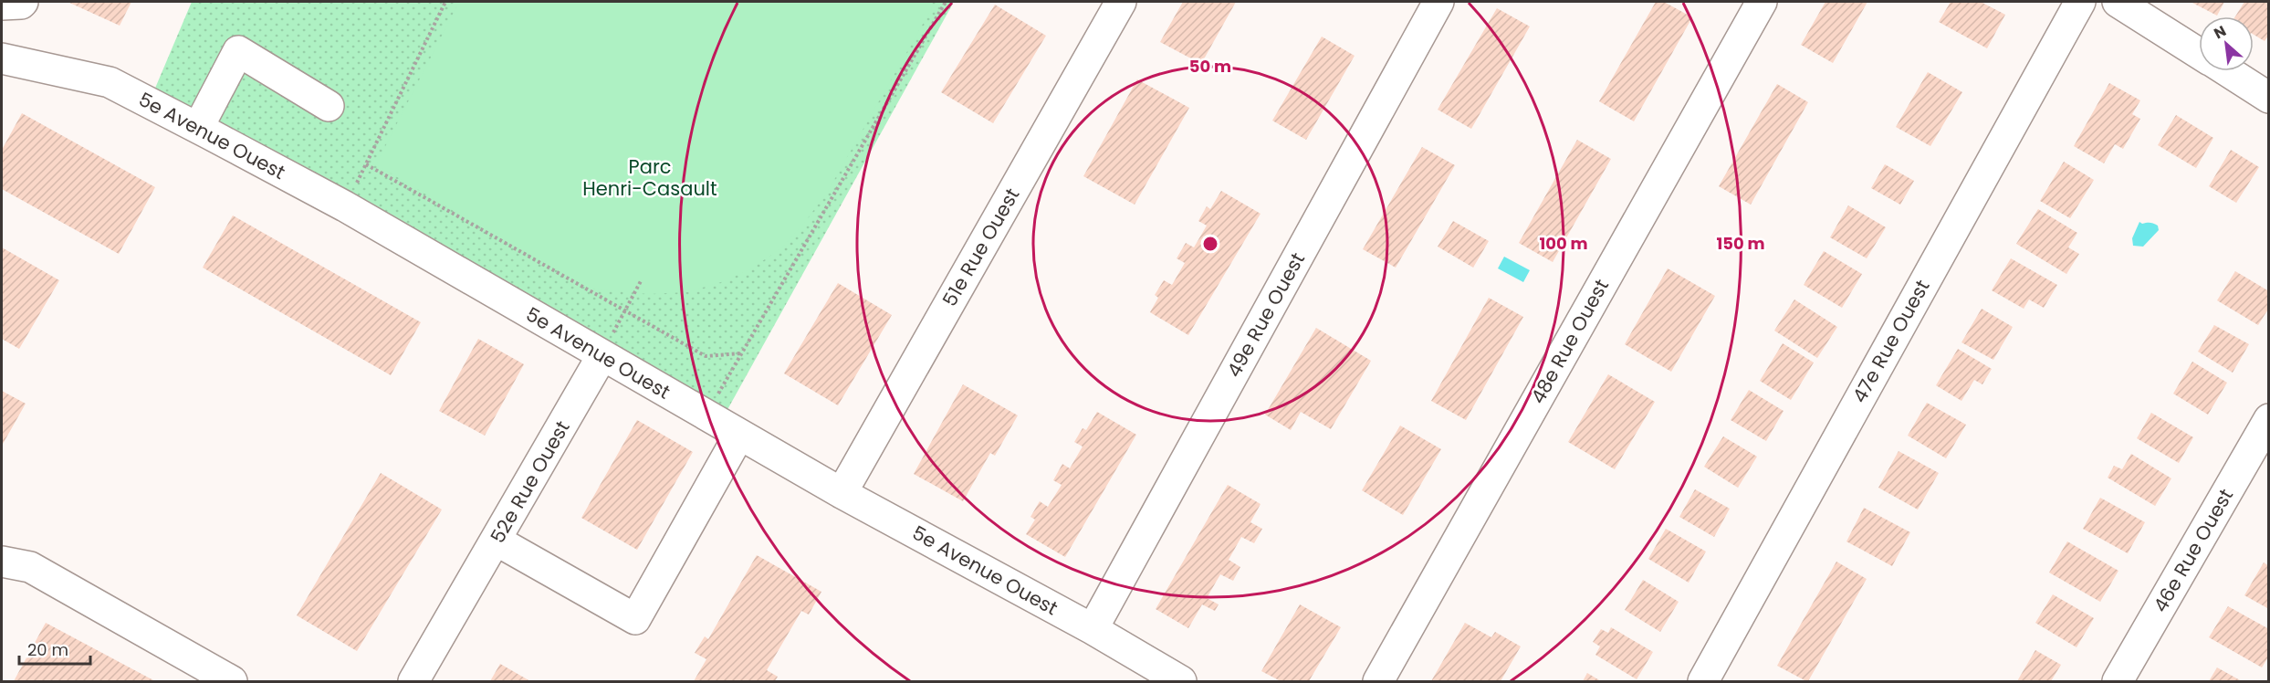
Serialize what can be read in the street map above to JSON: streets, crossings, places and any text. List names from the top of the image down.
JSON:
{
  "streets": {
    "street": [
      "5e Avenue Ouest",
      "51e Rue Ouest",
      "49e Rue Ouest",
      "48e Rue Ouest",
      "47e Rue Ouest",
      "52e Rue Ouest",
      "46e Rue Ouest"
    ]
  },
  "crossings": [
    ["5e Avenue Ouest", "51e Rue Ouest"],
    ["5e Avenue Ouest", "49e Rue Ouest"],
    ["5e Avenue Ouest", "52e Rue Ouest"]
  ],
  "parks": ["Parc Henri-Casault"],
  "scale_bar": "20 m",
  "north": "top left",
  "rings": ["50 m", "100 m", "150 m"]
}
